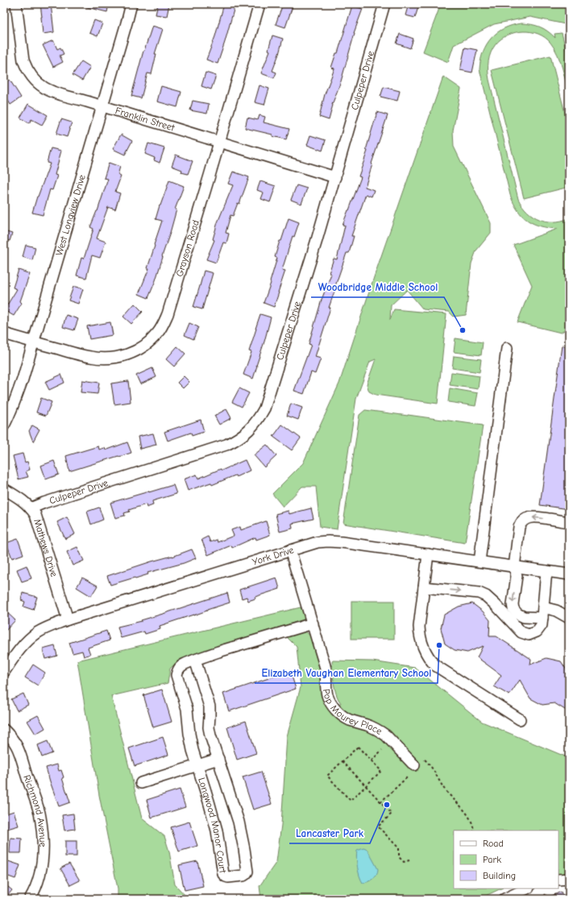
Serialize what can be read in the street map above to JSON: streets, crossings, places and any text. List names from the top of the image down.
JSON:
{
  "streets": {
    "street": [
      "Culpeper Drive",
      "Franklin Street",
      "West Longview Drive",
      "Grayson Road",
      "Mathews Drive",
      "York Drive",
      "Pop Mourey Place",
      "Richmond Avenue",
      "Longwood Manor Court"
    ]
  },
  "crossings": [
    ["Culpeper Drive", "Franklin Street"],
    ["Culpeper Drive", "Mathews Drive"],
    ["Franklin Street", "West Longview Drive"],
    ["Franklin Street", "Grayson Road"],
    ["West Longview Drive", "Grayson Road"],
    ["Mathews Drive", "York Drive"],
    ["York Drive", "Pop Mourey Place"],
    ["Pop Mourey Place", "Longwood Manor Court"]
  ],
  "places": ["Woodbridge Middle School", "Elizabeth Vaughan Elementary School", "Lancaster Park"],
  "legend": ["Road", "Park", "Building"]
}
